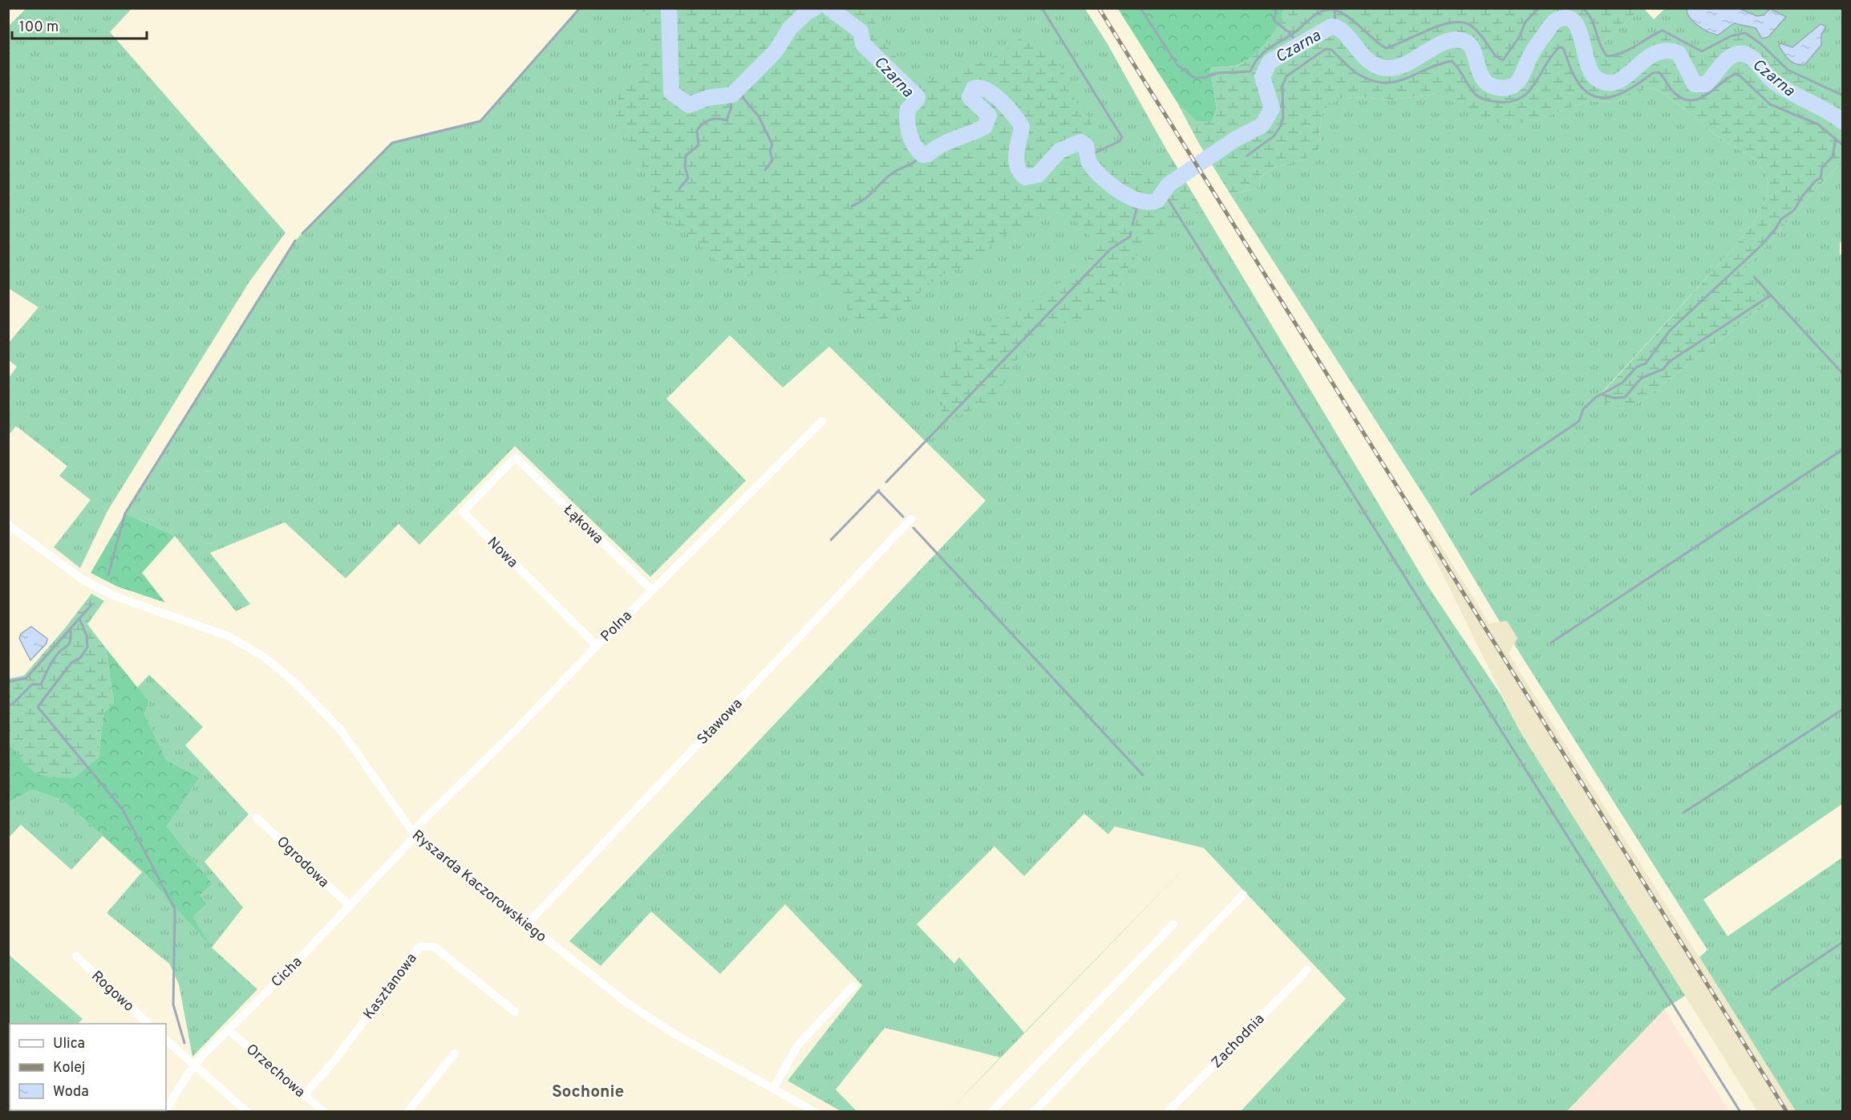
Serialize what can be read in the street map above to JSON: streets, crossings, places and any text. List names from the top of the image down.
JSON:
{
  "streets": {
    "street": [
      "Łąkowa",
      "Nowa",
      "Polna",
      "Stawowa",
      "Ogrodowa",
      "Ryszarda Kaczorowskiego",
      "Cicha",
      "Kasztanowa",
      "Rogowo",
      "Zachodnia",
      "Orzechowa"
    ]
  },
  "crossings": [
    ["Łąkowa", "Nowa"],
    ["Łąkowa", "Polna"],
    ["Nowa", "Polna"],
    ["Polna", "Ryszarda Kaczorowskiego"],
    ["Polna", "Cicha"],
    ["Stawowa", "Ryszarda Kaczorowskiego"],
    ["Ogrodowa", "Cicha"],
    ["Ryszarda Kaczorowskiego", "Cicha"],
    ["Cicha", "Orzechowa"],
    ["Kasztanowa", "Orzechowa"]
  ],
  "districts": ["Sochonie"],
  "water": ["Czarna"],
  "legend": ["Ulica", "Kolej", "Woda"],
  "scale_bar": "100 m"
}
